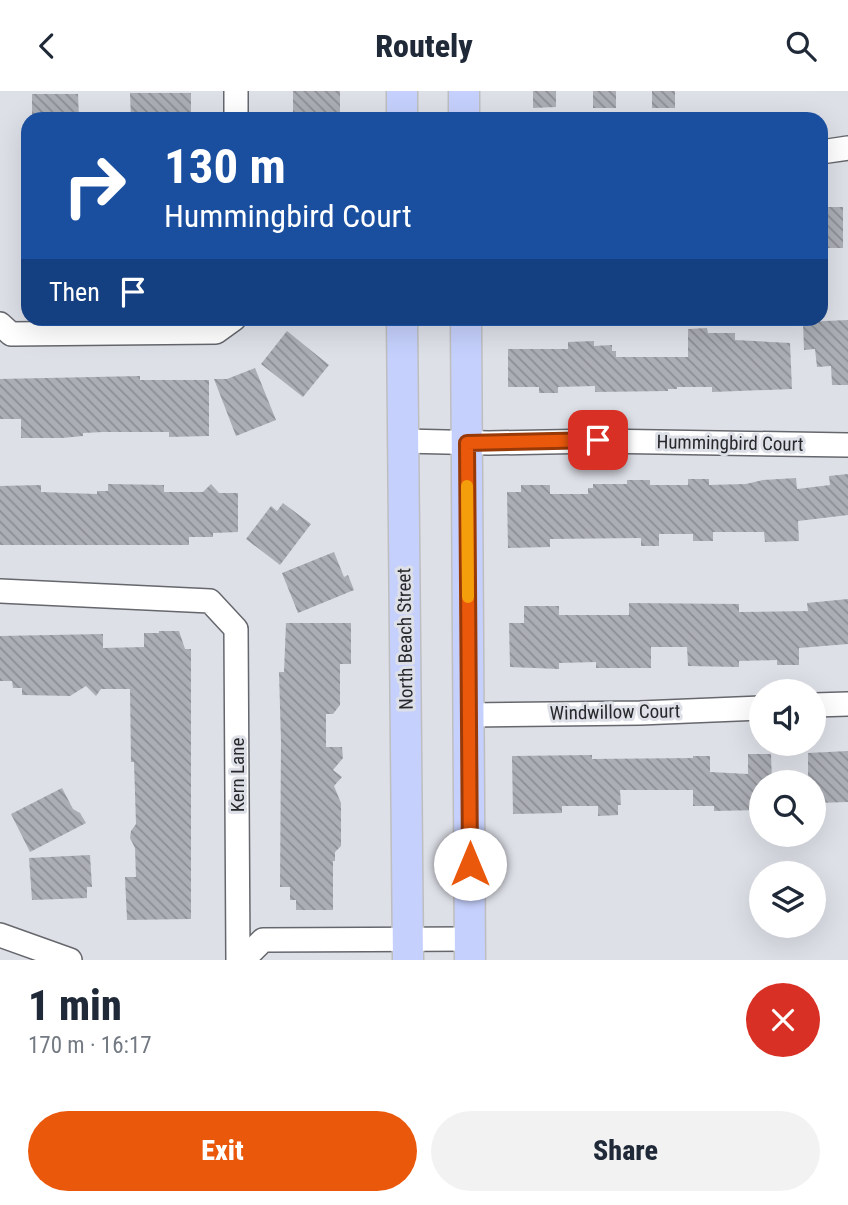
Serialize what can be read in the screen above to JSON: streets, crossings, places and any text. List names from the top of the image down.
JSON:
{
  "streets": {
    "main road": ["North Beach Street"],
    "street": ["Hummingbird Court", "Windwillow Court", "Kern Lane"]
  },
  "crossings": [
    ["Hummingbird Court", "North Beach Street"]
  ],
  "page": {
    "header": "Routely",
    "turn": ["130 m", "Hummingbird Court"],
    "then": "Then",
    "heading": ["1 min", "170 m · 16:17"],
    "buttons": ["Exit", "Share"]
  }
}
